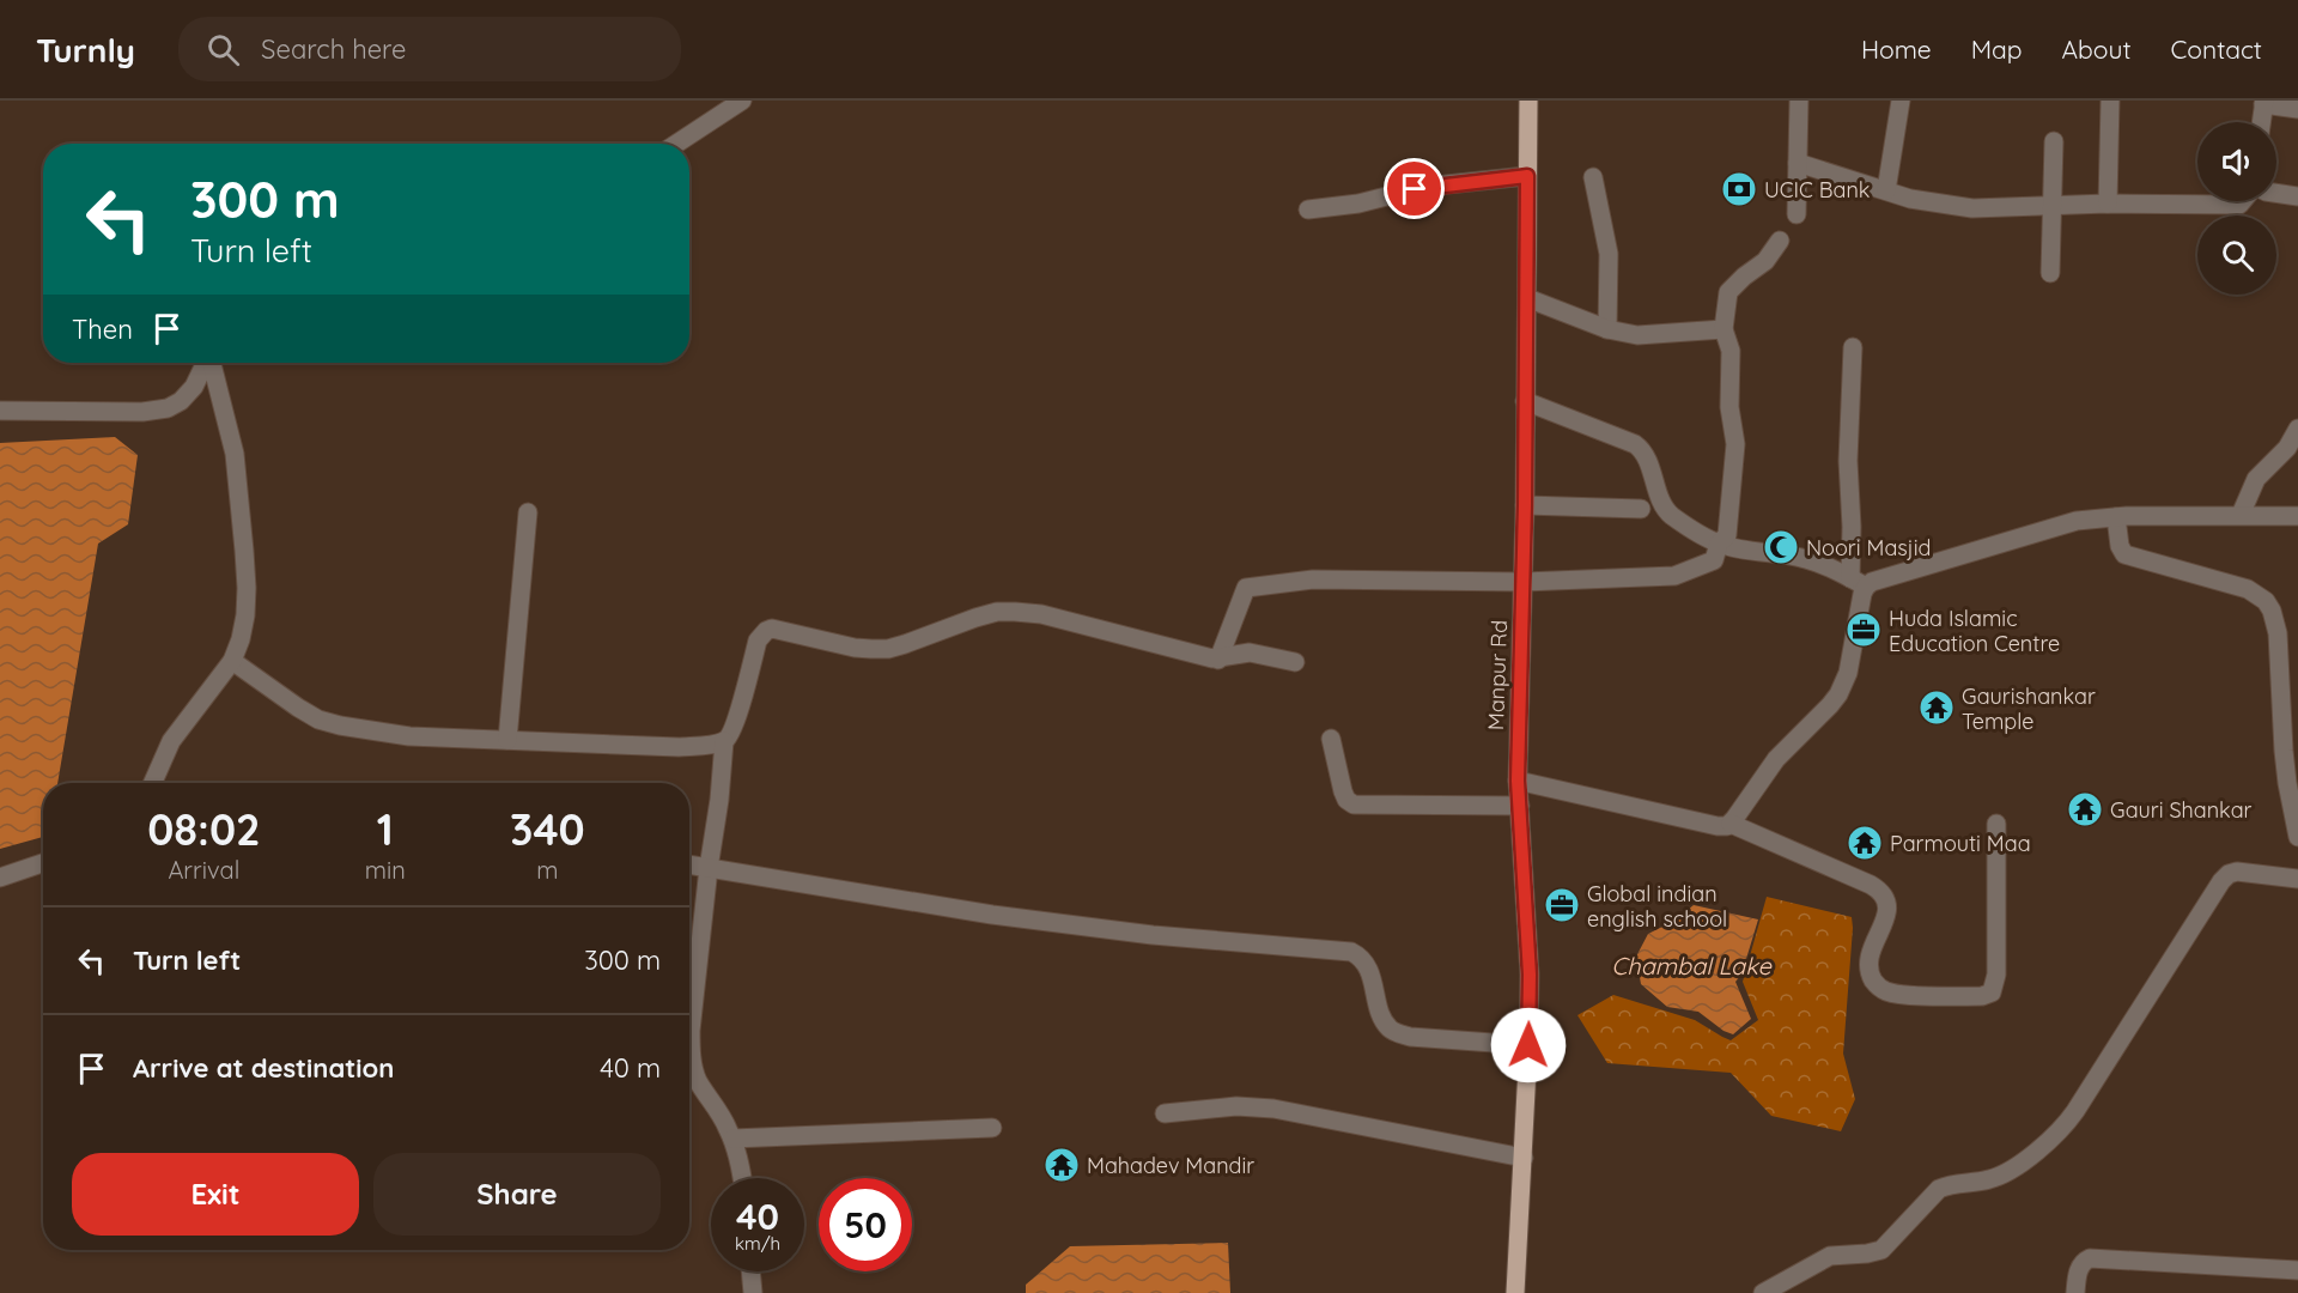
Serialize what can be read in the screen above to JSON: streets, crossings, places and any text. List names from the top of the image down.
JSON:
{
  "streets": {
    "main road": ["Manpur Rd"]
  },
  "water": ["Chambal Lake"],
  "places": {
    "bank": ["UCIC Bank"],
    "mosque": ["Noori Masjid"],
    "office": ["Huda Islamic Education Centre", "Global indian english school"],
    "temple": [
      "Gaurishankar Temple",
      "Gauri Shankar",
      "Parmouti Maa",
      "Mahadev Mandir"
    ]
  },
  "page": {
    "header": "Turnly",
    "search": "Search here",
    "nav": [
      "Home",
      "Map",
      "About",
      "Contact"
    ],
    "turn": ["300 m", "Turn left"],
    "then": "Then",
    "eta": [
      "08:02",
      "Arrival",
      "1",
      "min",
      "340",
      "m"
    ],
    "list": [
      {
        "name": "Turn left",
        "value": "300 m"
      },
      {
        "name": "Arrive at destination",
        "value": "40 m"
      }
    ],
    "buttons": ["Exit", "Share"],
    "speed": "40 km/h",
    "limit": "50"
  }
}
